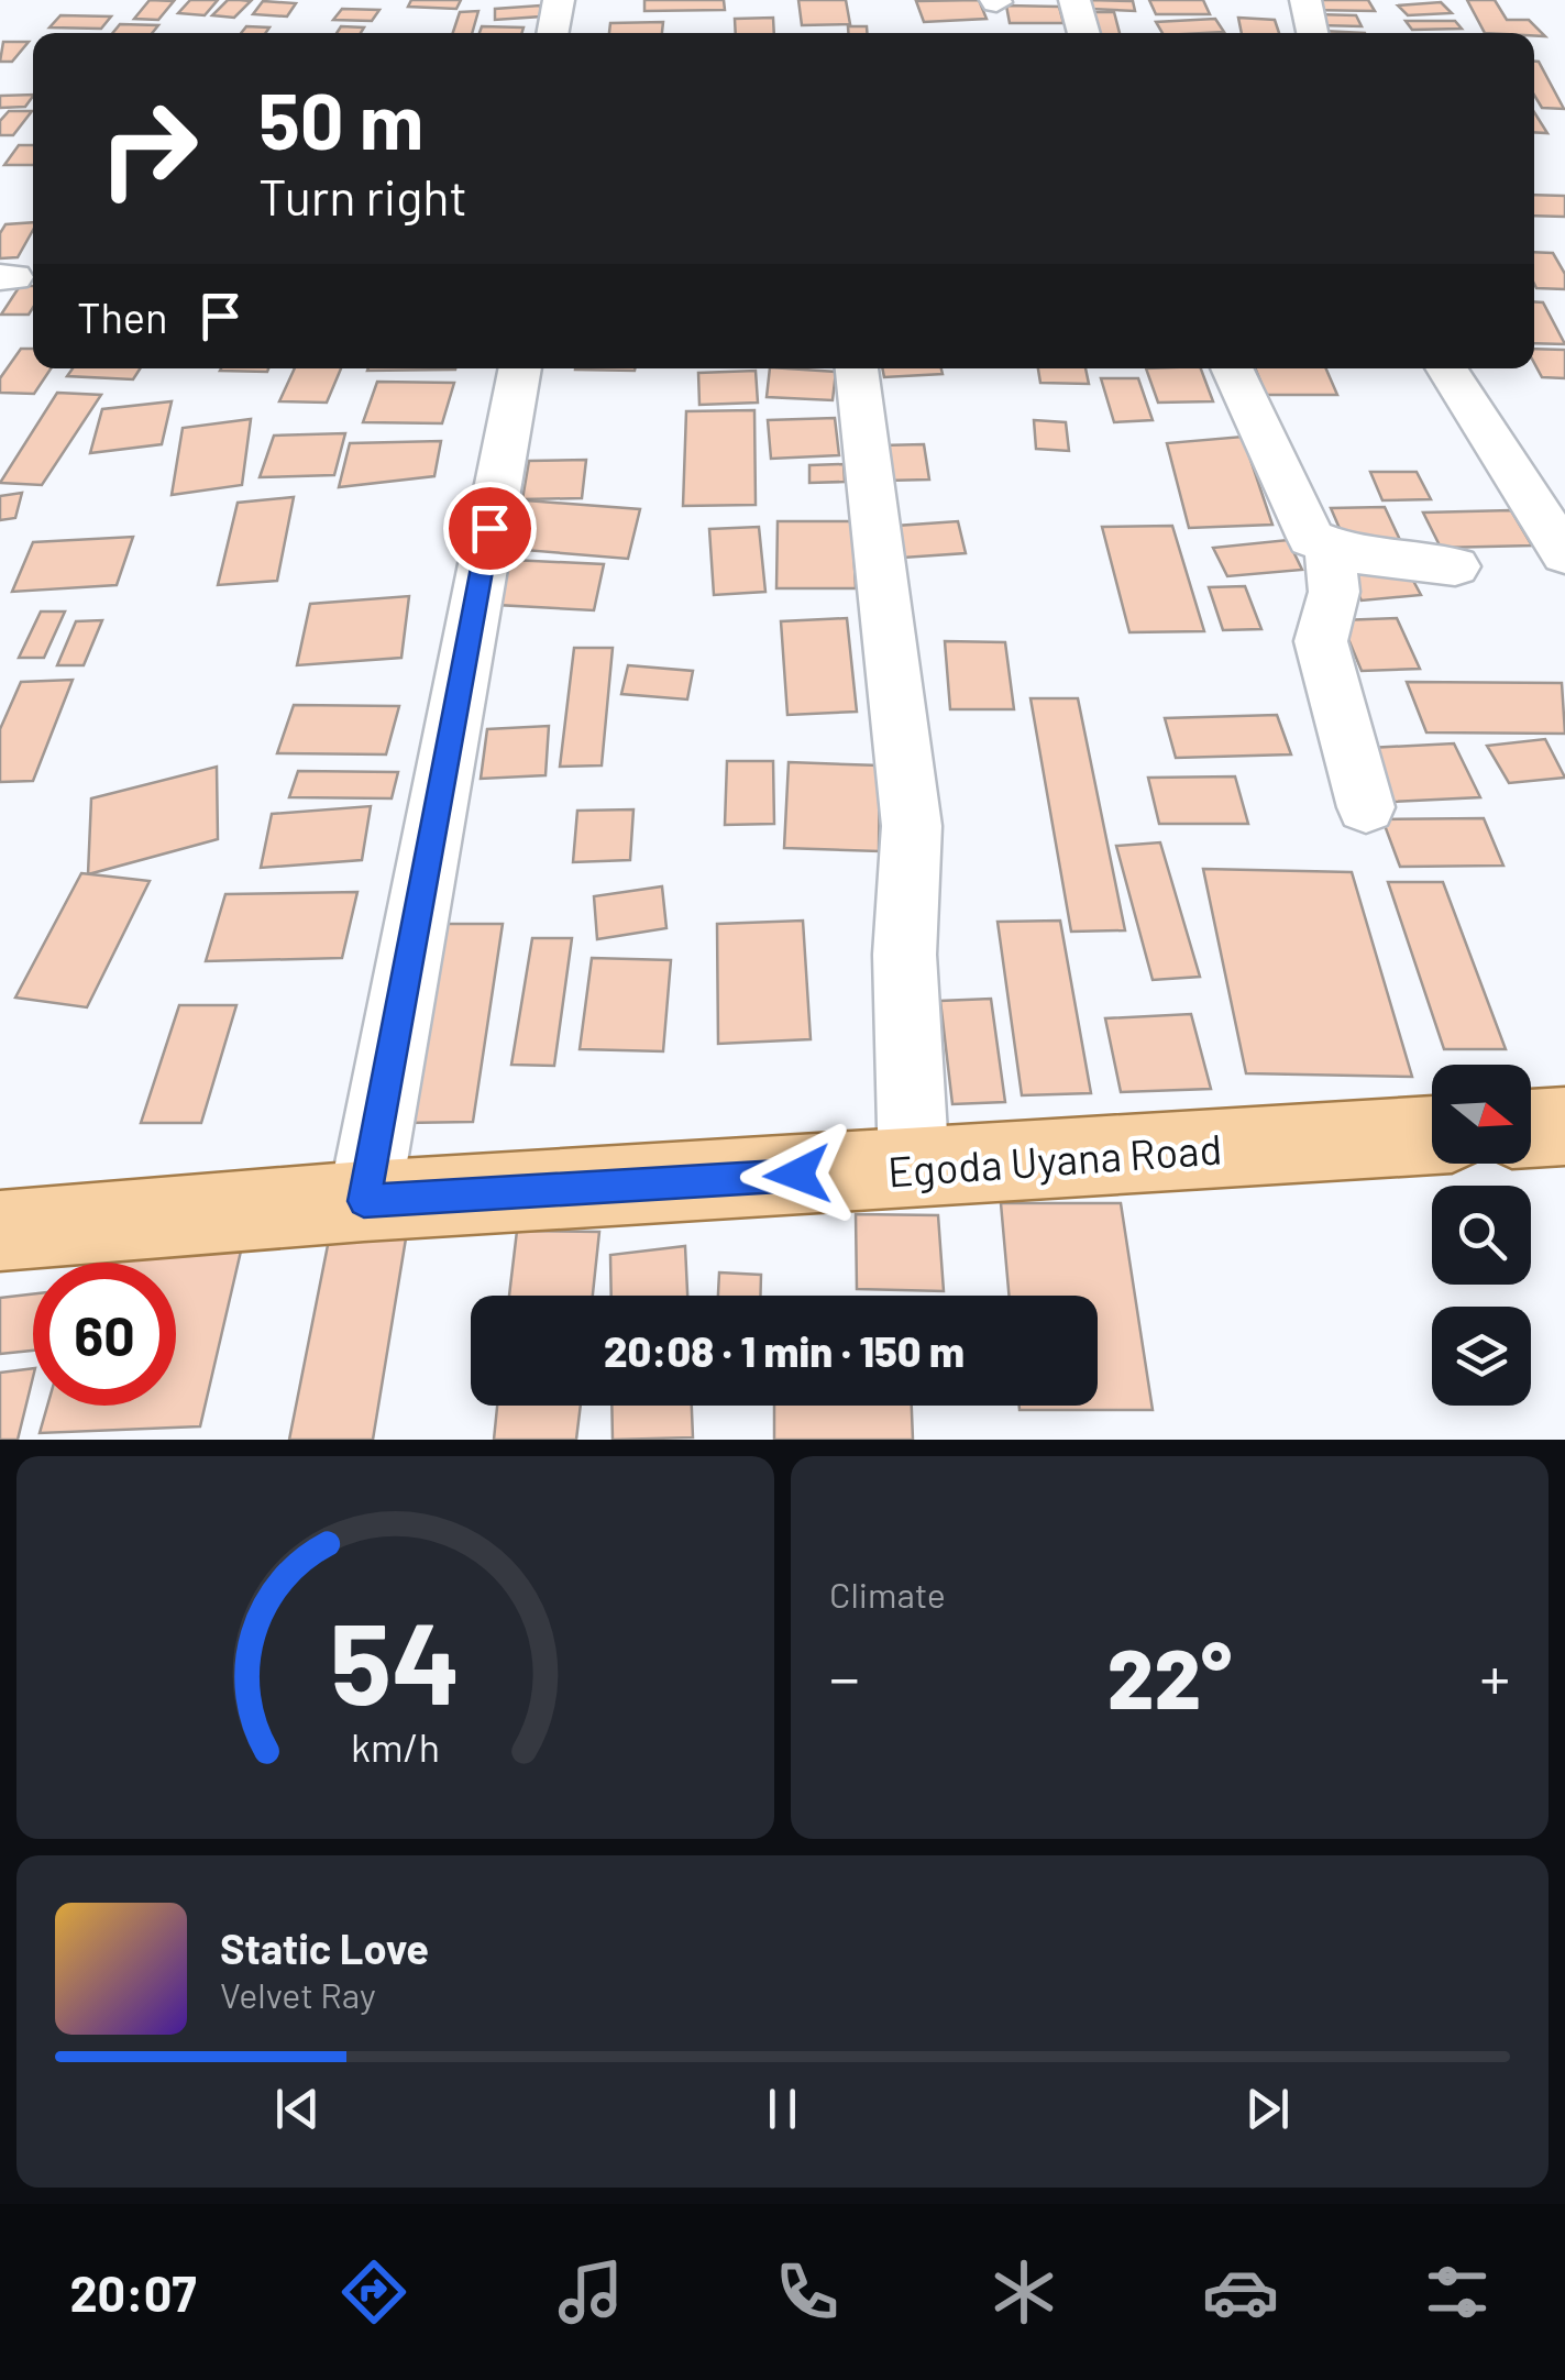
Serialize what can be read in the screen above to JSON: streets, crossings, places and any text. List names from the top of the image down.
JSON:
{
  "streets": {
    "main road": ["Egoda Uyana Road"]
  },
  "north": "right",
  "page": {
    "turn": ["50 m", "Turn right"],
    "then": "Then",
    "limit": "60",
    "trip": "20:08 · 1 min · 150 m",
    "tile": "Climate",
    "heat": ["−", "22°", "+"],
    "song": ["Static Love", "Velvet Ray"],
    "tabs": "20:07",
    "gauge": ["54", "km/h"]
  }
}
